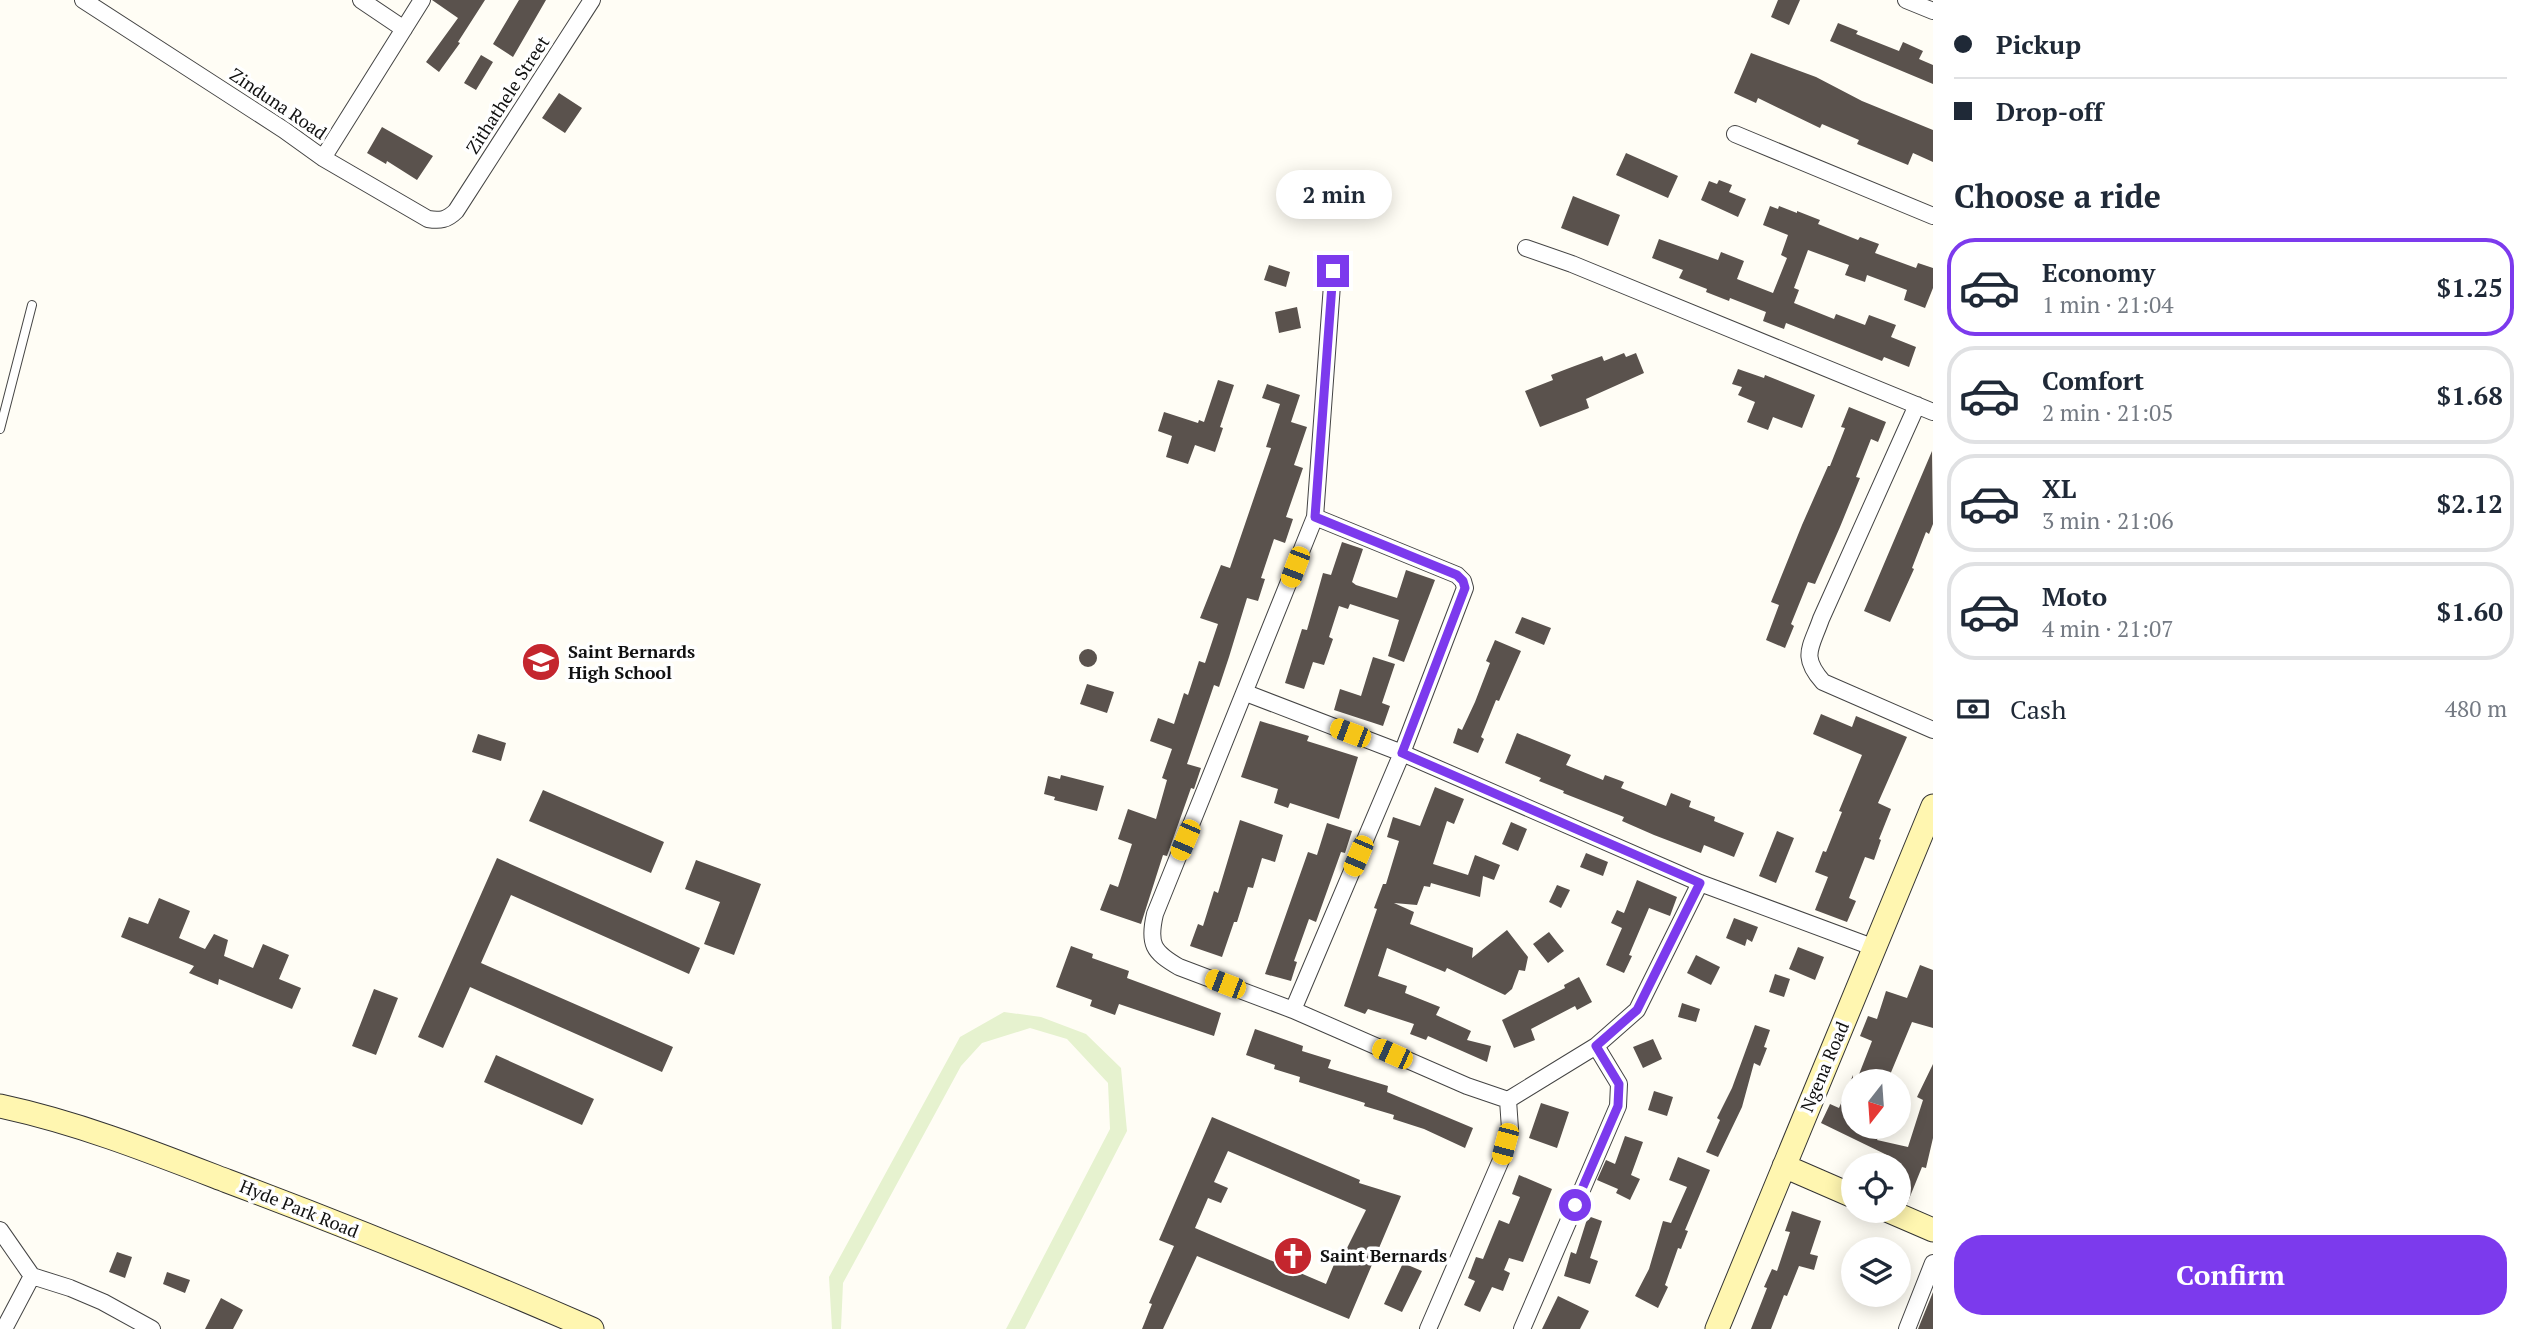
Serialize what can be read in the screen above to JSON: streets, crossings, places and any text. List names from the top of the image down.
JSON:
{
  "streets": {
    "street": [
      "Zithathele Street",
      "Zinduna Road",
      "Ngena Road",
      "Hyde Park Road"
    ]
  },
  "crossings": [
    ["Zithathele Street", "Zinduna Road"]
  ],
  "places": {
    "school or university": ["Saint Bernards High School"],
    "church": ["Saint Bernards"]
  },
  "north": "bottom",
  "page": {
    "banner": ["Pickup", "Drop-off"],
    "heading": "Choose a ride",
    "bubble": "2 min",
    "list": [
      {
        "name": "Economy",
        "note": "1 min · 21:04",
        "value": "$1.25"
      },
      {
        "name": "Comfort",
        "note": "2 min · 21:05",
        "value": "$1.68"
      },
      {
        "name": "XL",
        "note": "3 min · 21:06",
        "value": "$2.12"
      },
      {
        "name": "Moto",
        "note": "4 min · 21:07",
        "value": "$1.60"
      }
    ],
    "pay": ["Cash", "480 m"],
    "buttons": "Confirm"
  }
}
